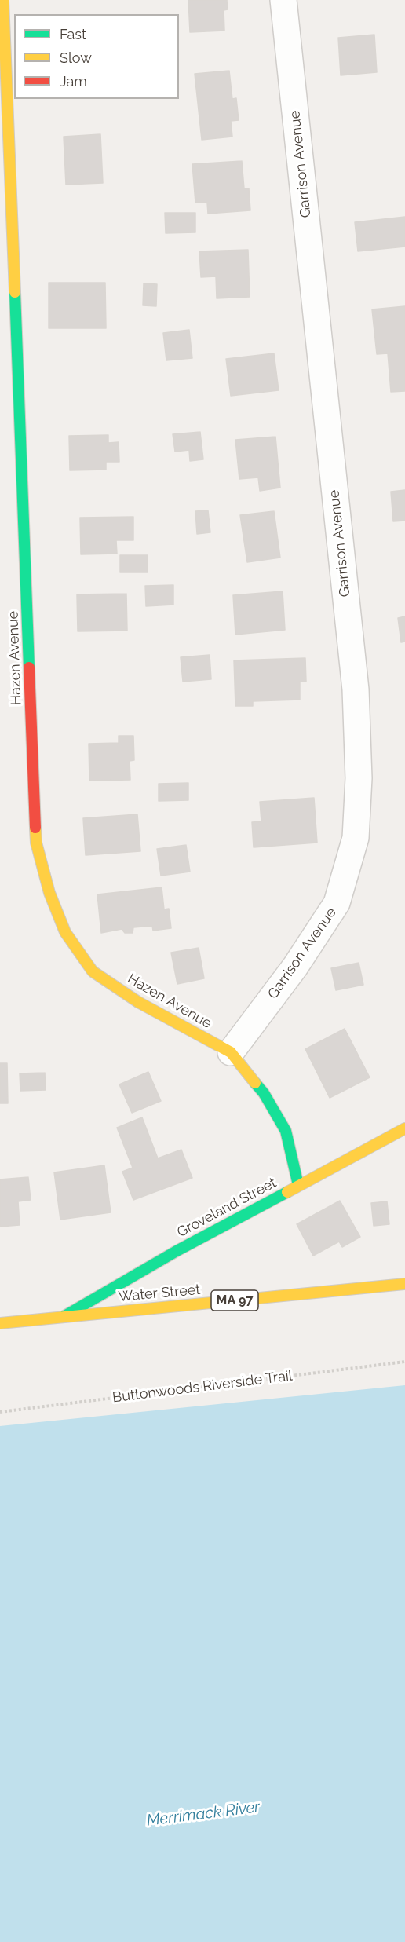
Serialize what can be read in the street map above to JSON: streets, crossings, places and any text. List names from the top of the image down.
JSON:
{
  "streets": {
    "street": [
      "Garrison Avenue",
      "Hazen Avenue",
      "Groveland Street",
      "Water Street",
      "MA 97"
    ],
    "path": ["Buttonwoods Riverside Trail"]
  },
  "crossings": [
    ["Garrison Avenue", "Hazen Avenue"],
    ["Groveland Street", "Water Street"]
  ],
  "water": ["Merrimack River"],
  "legend": ["Fast", "Slow", "Jam"]
}
